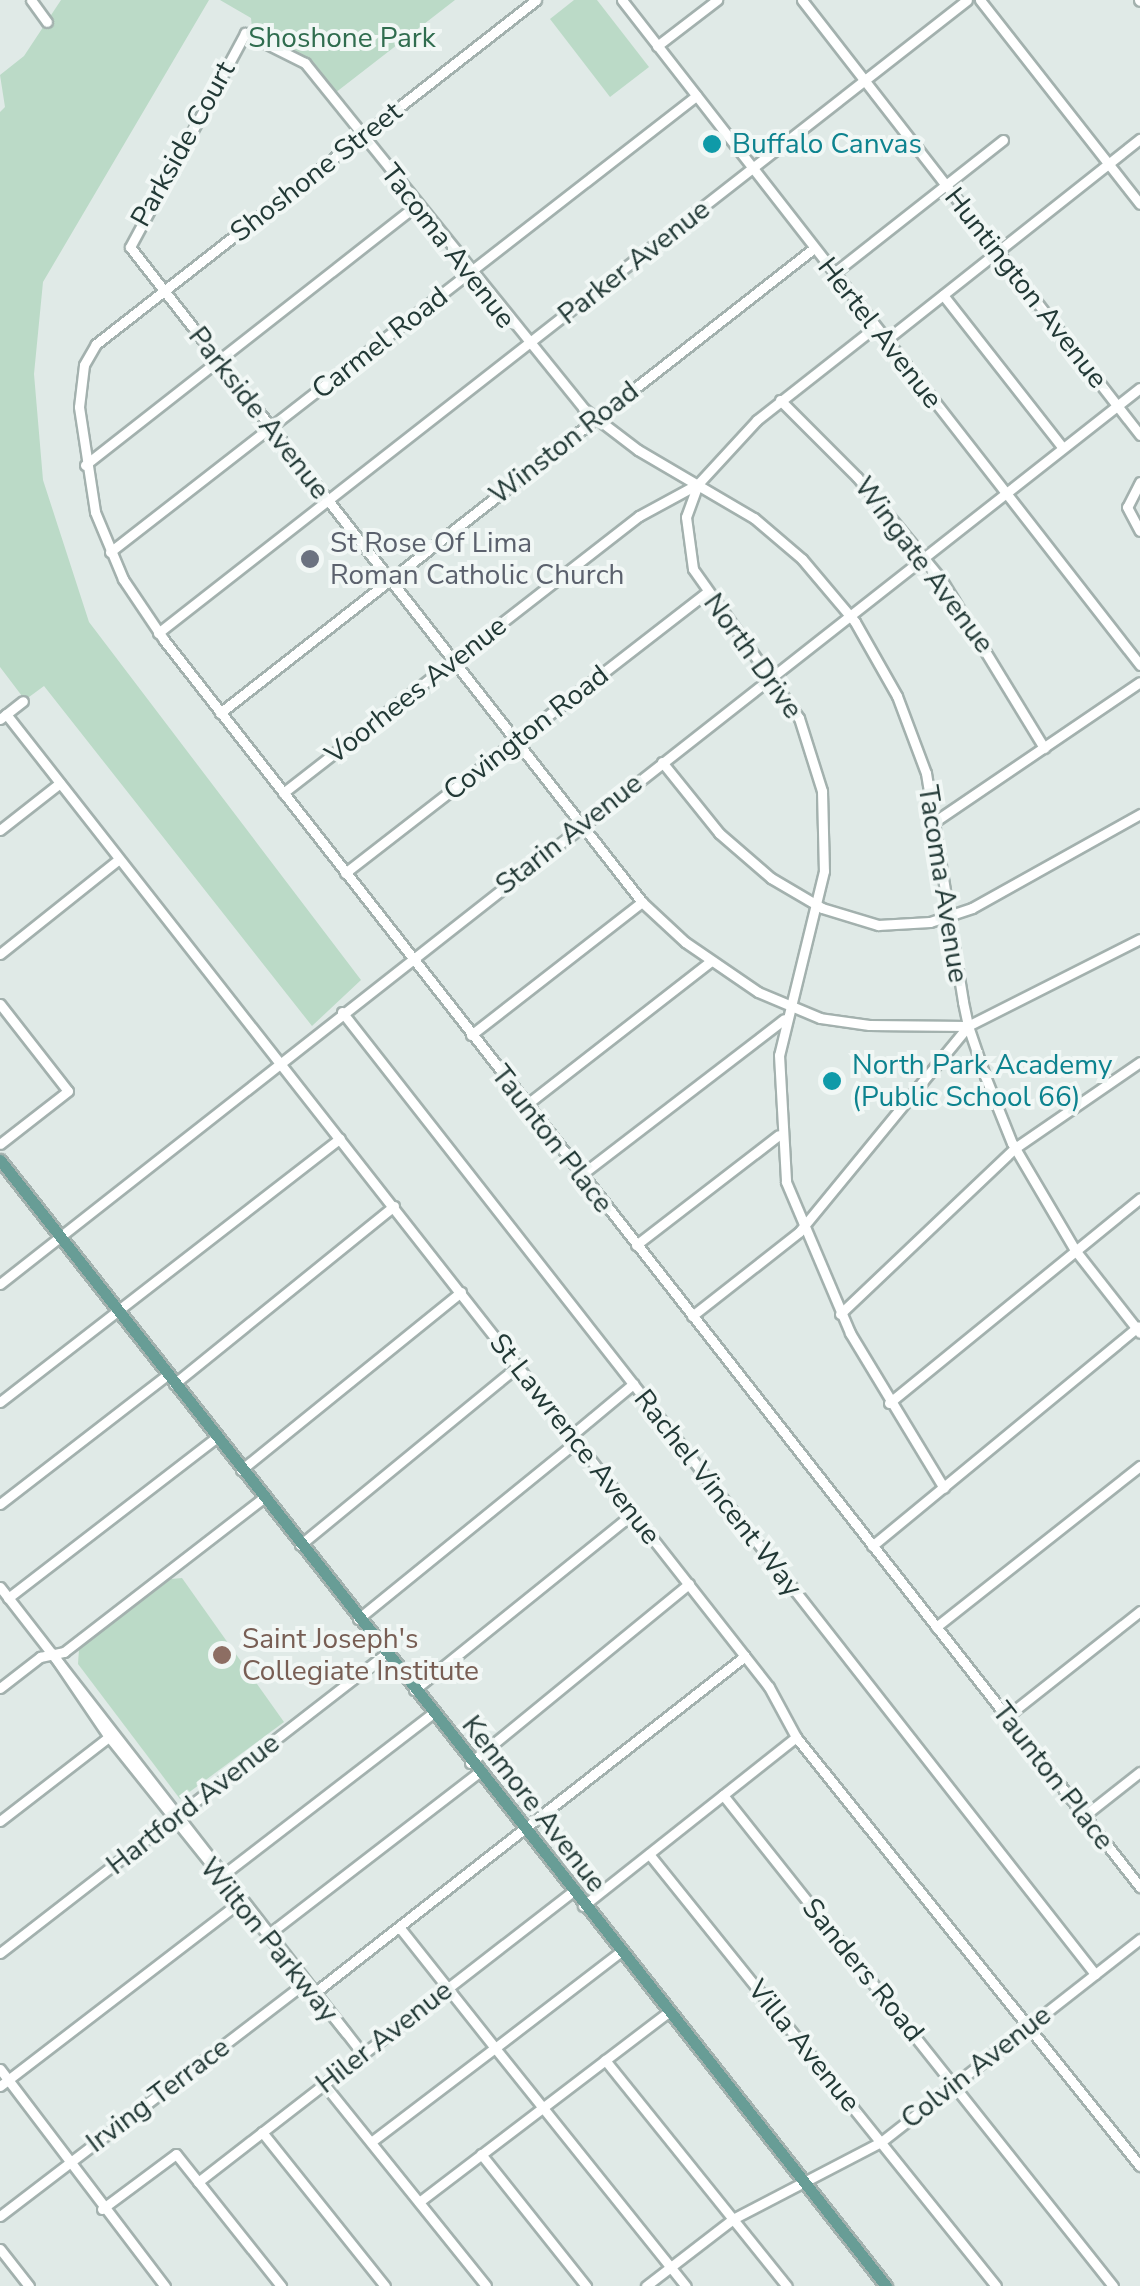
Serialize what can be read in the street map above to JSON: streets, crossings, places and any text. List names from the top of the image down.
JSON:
{
  "streets": {
    "main road": ["Kenmore Avenue"],
    "street": [
      "Parkside Court",
      "Shoshone Street",
      "Tacoma Avenue",
      "Parker Avenue",
      "Huntington Avenue",
      "Hertel Avenue",
      "Carmel Road",
      "Parkside Avenue",
      "Winston Road",
      "Wingate Avenue",
      "North Drive",
      "Voorhees Avenue",
      "Covington Road",
      "Starin Avenue",
      "Taunton Place",
      "St Lawrence Avenue",
      "Rachel Vincent Way",
      "Hartford Avenue",
      "Wilton Parkway",
      "Sanders Road",
      "Hiler Avenue",
      "Villa Avenue",
      "Colvin Avenue",
      "Irving Terrace"
    ]
  },
  "crossings": [
    ["Parkside Court", "Shoshone Street"],
    ["Parkside Court", "Tacoma Avenue"],
    ["Parkside Court", "Parkside Avenue"],
    ["Shoshone Street", "Tacoma Avenue"],
    ["Shoshone Street", "Parkside Avenue"],
    ["Shoshone Street", "Taunton Place"],
    ["Tacoma Avenue", "Parker Avenue"],
    ["Tacoma Avenue", "Carmel Road"],
    ["Tacoma Avenue", "Parkside Avenue"],
    ["Tacoma Avenue", "Winston Road"],
    ["Tacoma Avenue", "North Drive"],
    ["Tacoma Avenue", "Voorhees Avenue"],
    ["Tacoma Avenue", "Starin Avenue"],
    ["Parker Avenue", "Huntington Avenue"],
    ["Parker Avenue", "Hertel Avenue"],
    ["Parker Avenue", "Parkside Avenue"],
    ["Parker Avenue", "Taunton Place"],
    ["Huntington Avenue", "Starin Avenue"],
    ["Hertel Avenue", "Carmel Road"],
    ["Hertel Avenue", "Winston Road"],
    ["Hertel Avenue", "Voorhees Avenue"],
    ["Hertel Avenue", "Starin Avenue"],
    ["Carmel Road", "Parkside Avenue"],
    ["Carmel Road", "Taunton Place"],
    ["Parkside Avenue", "Winston Road"],
    ["Parkside Avenue", "North Drive"],
    ["Parkside Avenue", "Voorhees Avenue"],
    ["Parkside Avenue", "Covington Road"],
    ["Parkside Avenue", "Starin Avenue"],
    ["Winston Road", "Taunton Place"],
    ["Wingate Avenue", "Voorhees Avenue"],
    ["Wingate Avenue", "Starin Avenue"],
    ["North Drive", "Voorhees Avenue"],
    ["North Drive", "Covington Road"],
    ["North Drive", "Starin Avenue"],
    ["Voorhees Avenue", "Taunton Place"],
    ["Covington Road", "Taunton Place"],
    ["Starin Avenue", "Taunton Place"],
    ["Starin Avenue", "St Lawrence Avenue"],
    ["Starin Avenue", "Rachel Vincent Way"],
    ["Starin Avenue", "Kenmore Avenue"],
    ["St Lawrence Avenue", "Colvin Avenue"],
    ["Rachel Vincent Way", "Colvin Avenue"],
    ["Hartford Avenue", "Kenmore Avenue"],
    ["Hartford Avenue", "Wilton Parkway"],
    ["Kenmore Avenue", "Hiler Avenue"],
    ["Kenmore Avenue", "Colvin Avenue"],
    ["Wilton Parkway", "Hiler Avenue"],
    ["Wilton Parkway", "Irving Terrace"],
    ["Sanders Road", "Colvin Avenue"],
    ["Villa Avenue", "Colvin Avenue"]
  ],
  "parks": ["Shoshone Park"],
  "places": [
    "Buffalo Canvas",
    "St Rose Of Lima Roman Catholic Church",
    "North Park Academy (Public School 66)",
    "Saint Joseph's Collegiate Institute"
  ]
}
